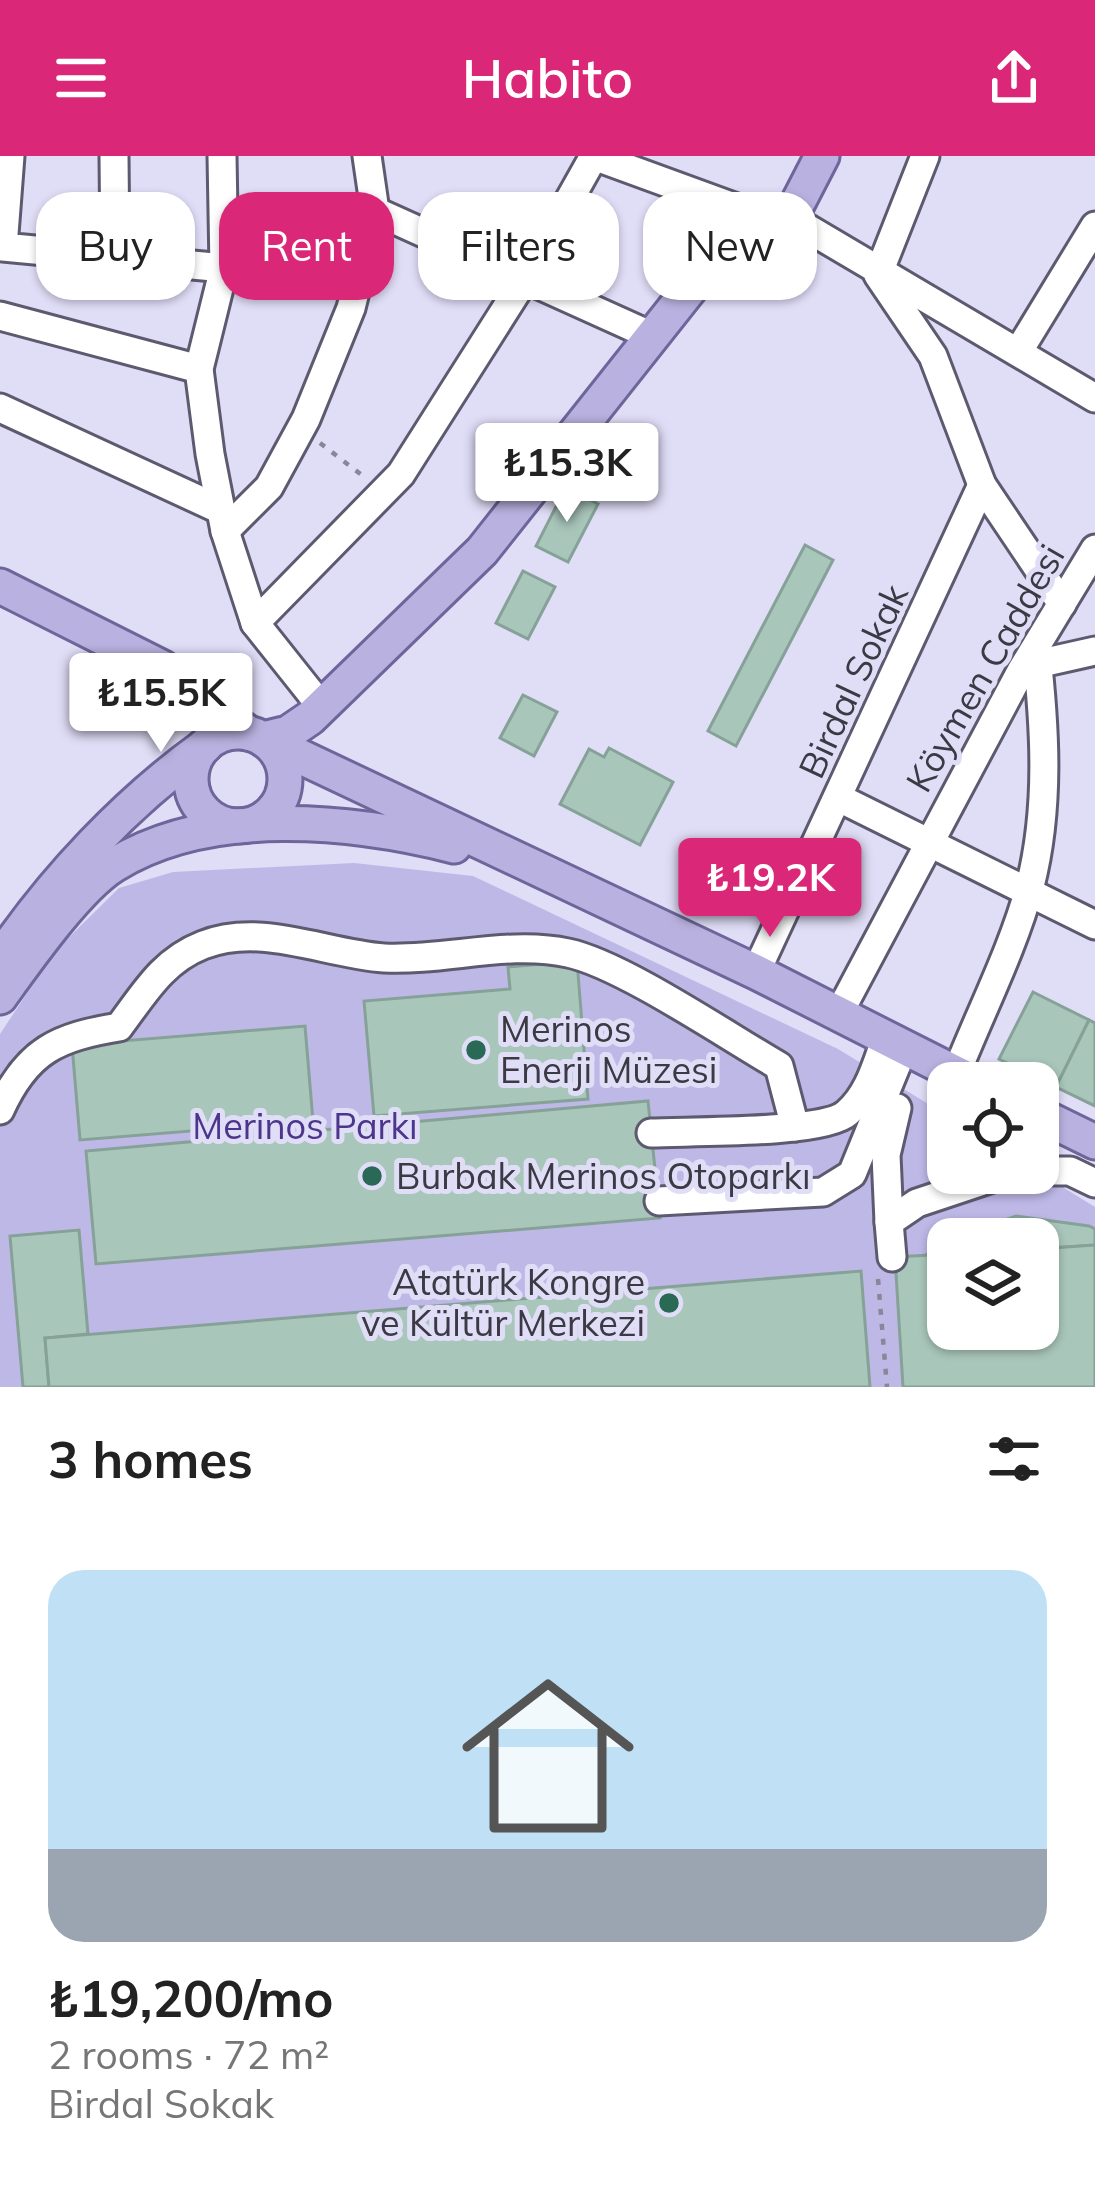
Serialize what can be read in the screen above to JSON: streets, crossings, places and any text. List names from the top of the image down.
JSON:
{
  "streets": {
    "street": ["Köymen Caddesi", "Birdal Sokak"]
  },
  "parks": ["Merinos Parkı"],
  "places": ["Merinos Enerji Müzesi", "Burbak Merinos Otoparkı", "Atatürk Kongre ve Kültür Merkezi"],
  "page": {
    "header": "Habito",
    "chip": [
      "Buy",
      "Rent",
      "Filters",
      "New"
    ],
    "price": ["₺15.3K", "₺15.5K", "₺19.2K"],
    "heading": "3 homes",
    "list": [
      {
        "name": "₺19,200/mo",
        "note": "2 rooms · 72 m² · Birdal Sokak"
      }
    ]
  }
}
